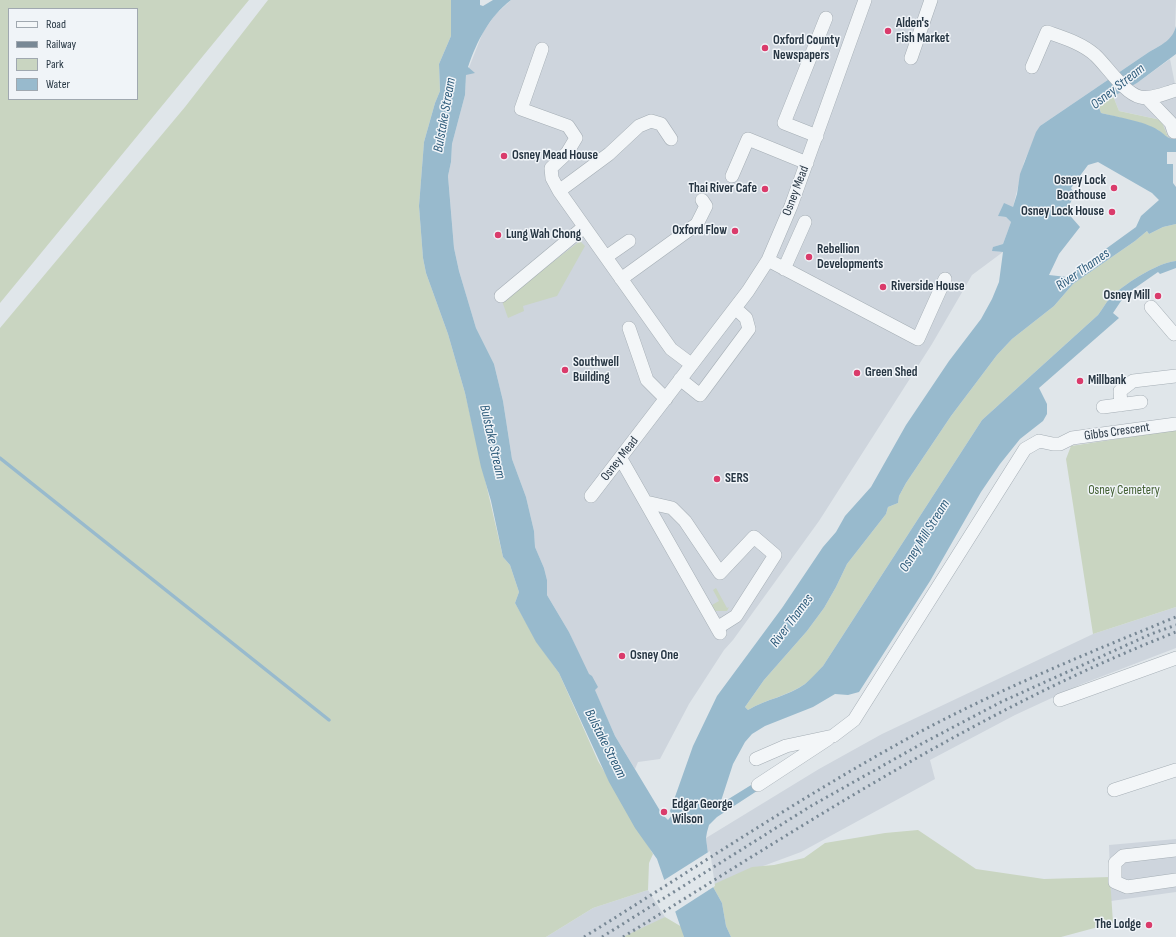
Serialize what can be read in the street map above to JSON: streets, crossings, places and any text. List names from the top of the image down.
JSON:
{
  "streets": {
    "street": ["Osney Mead", "Gibbs Crescent"]
  },
  "water": [
    "Osney Stream",
    "Bulstake Stream",
    "River Thames",
    "Osney Mill Stream"
  ],
  "parks": ["Osney Cemetery"],
  "places": [
    "Alden's Fish Market",
    "Oxford County Newspapers",
    "Osney Mead House",
    "Osney Lock Boathouse",
    "Thai River Cafe",
    "Osney Lock House",
    "Oxford Flow",
    "Lung Wah Chong",
    "Rebellion Developments",
    "Riverside House",
    "Osney Mill",
    "Southwell Building",
    "Green Shed",
    "Millbank",
    "SERS",
    "Osney One",
    "Edgar George Wilson",
    "The Lodge"
  ],
  "legend": [
    "Road",
    "Railway",
    "Park",
    "Water"
  ]
}
